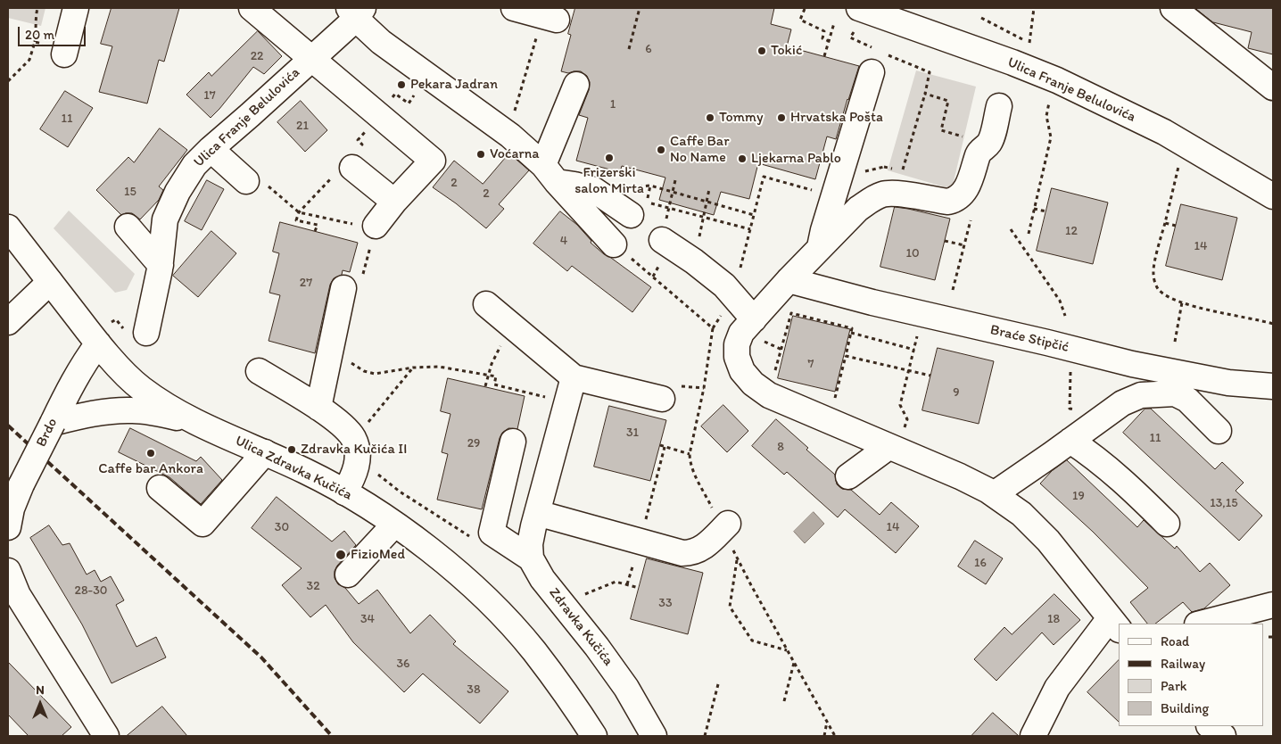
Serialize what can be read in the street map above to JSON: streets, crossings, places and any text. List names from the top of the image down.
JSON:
{
  "streets": {
    "street": [
      "Ulica Franje Belulovića",
      "Braće Stipčić",
      "Brdo",
      "Ulica Zdravka Kučića",
      "Zdravka Kučića"
    ]
  },
  "crossings": [
    ["Brdo", "Ulica Zdravka Kučića"]
  ],
  "places": [
    "Tokić",
    "Pekara Jadran",
    "Tommy",
    "Hrvatska Pošta",
    "Caffe Bar No Name",
    "Voćarna",
    "Frizerski salon Mirta",
    "Ljekarna Pablo",
    "Zdravka Kučića II",
    "Caffe bar Ankora",
    "FizioMed"
  ],
  "house_numbers": [
    "6",
    "22",
    "17",
    "1",
    "11",
    "21",
    "2",
    "15",
    "2",
    "12",
    "4",
    "14",
    "10",
    "27",
    "7",
    "9",
    "31",
    "11",
    "29",
    "8",
    "19",
    "13,15",
    "30",
    "14",
    "16",
    "32",
    "28-30",
    "33",
    "34",
    "18",
    "36",
    "38"
  ],
  "legend": [
    "Road",
    "Railway",
    "Park",
    "Building"
  ],
  "scale_bar": "20 m",
  "north": "top"
}
